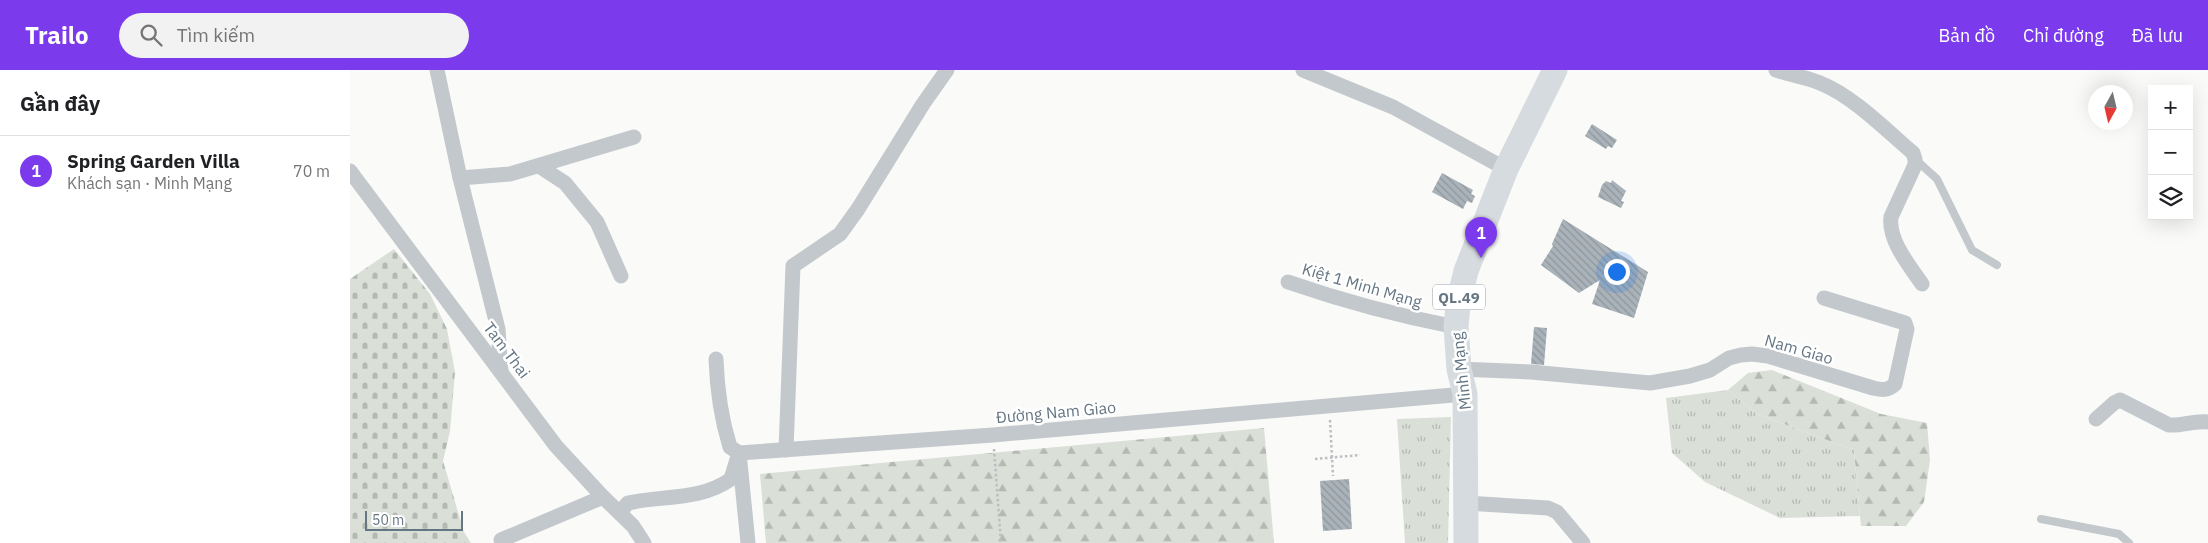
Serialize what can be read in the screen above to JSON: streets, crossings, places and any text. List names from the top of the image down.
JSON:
{
  "streets": {
    "highway": ["QL.49", "Minh Mạng"],
    "street": [
      "Kiệt 1 Minh Mạng",
      "Nam Giao",
      "Tam Thai",
      "Đường Nam Giao"
    ]
  },
  "crossings": [
    ["Kiệt 1 Minh Mạng", "Minh Mạng"],
    ["Nam Giao", "Minh Mạng"],
    ["Minh Mạng", "Đường Nam Giao"]
  ],
  "scale_bar": "50 m",
  "north": "bottom",
  "page": {
    "header": "Trailo",
    "search": "Tìm kiếm",
    "nav": ["Bản đồ", "Chỉ đường", "Đã lưu"],
    "heading": "Gần đây",
    "map_buttons": ["+", "−"],
    "list": [
      {
        "mark": "1",
        "name": "Spring Garden Villa",
        "note": "Khách sạn · Minh Mạng",
        "value": "70 m"
      }
    ],
    "pins": "1",
    "scale": "50 m"
  }
}
